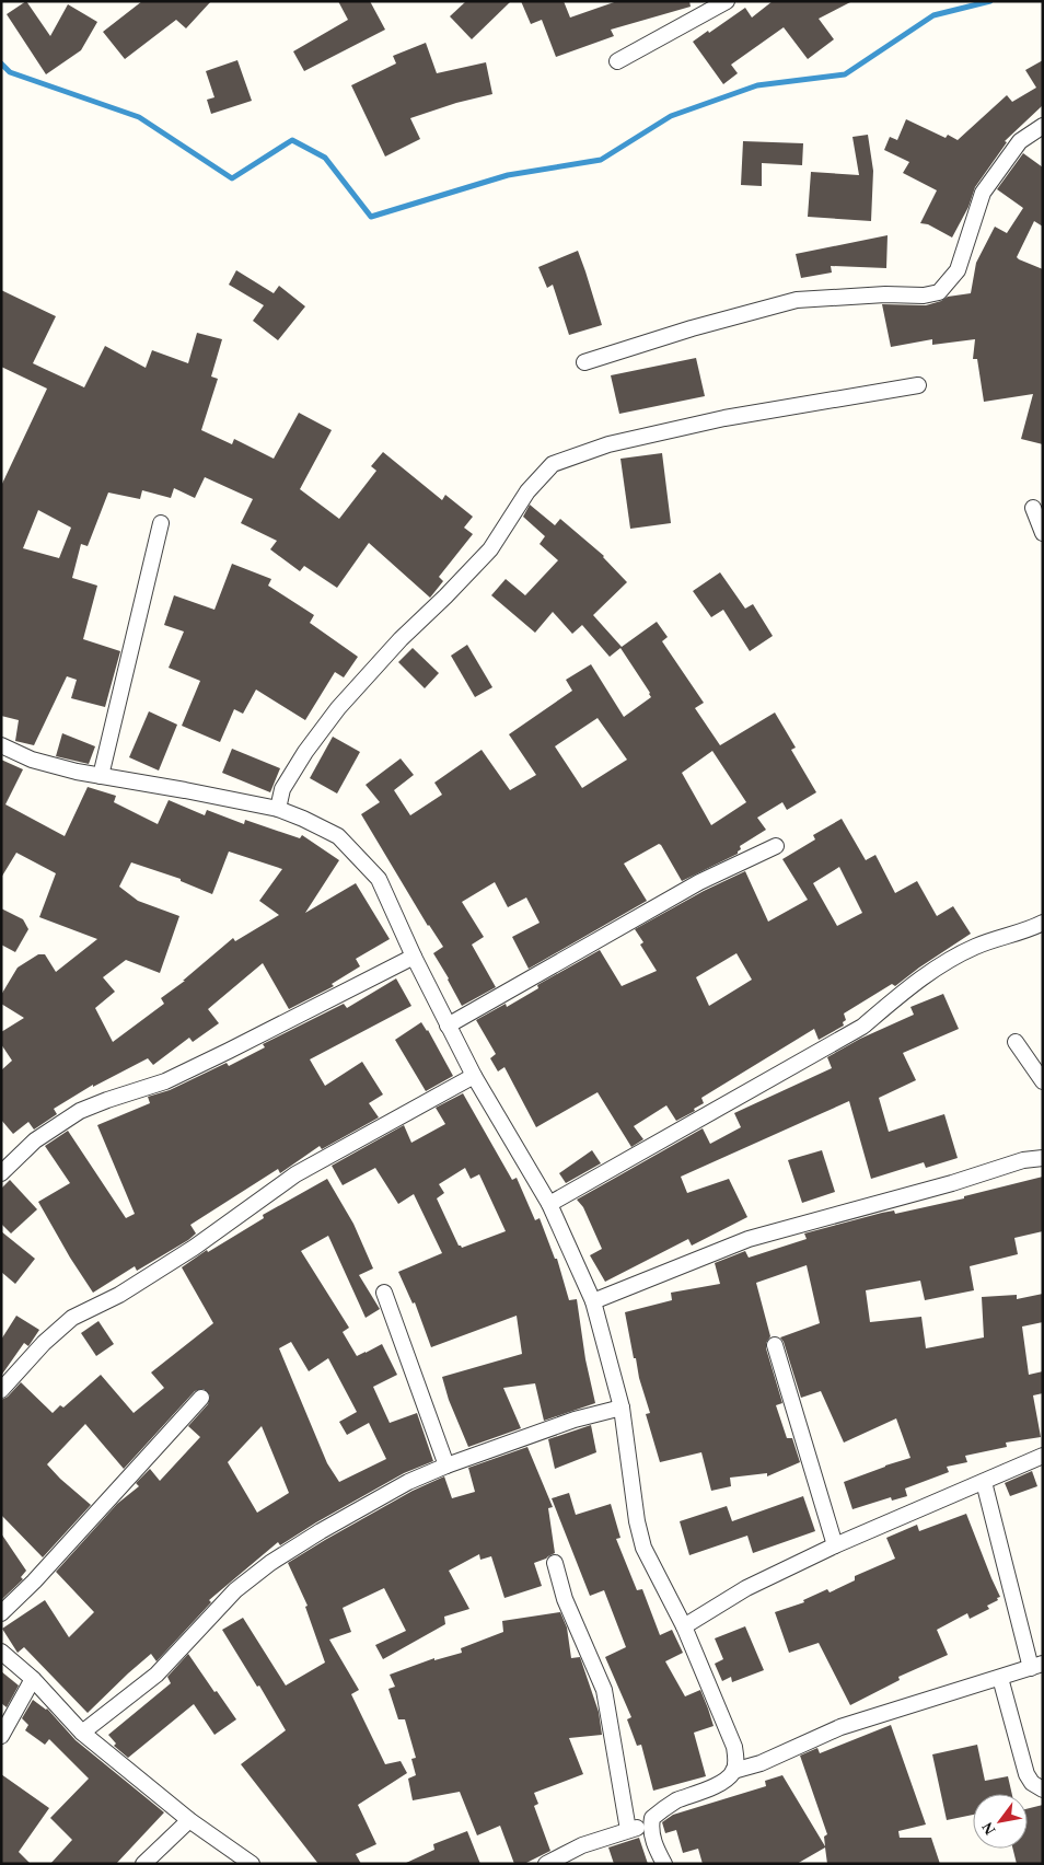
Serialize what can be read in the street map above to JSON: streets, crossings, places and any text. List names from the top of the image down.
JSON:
{
  "north": "bottom left"
}
